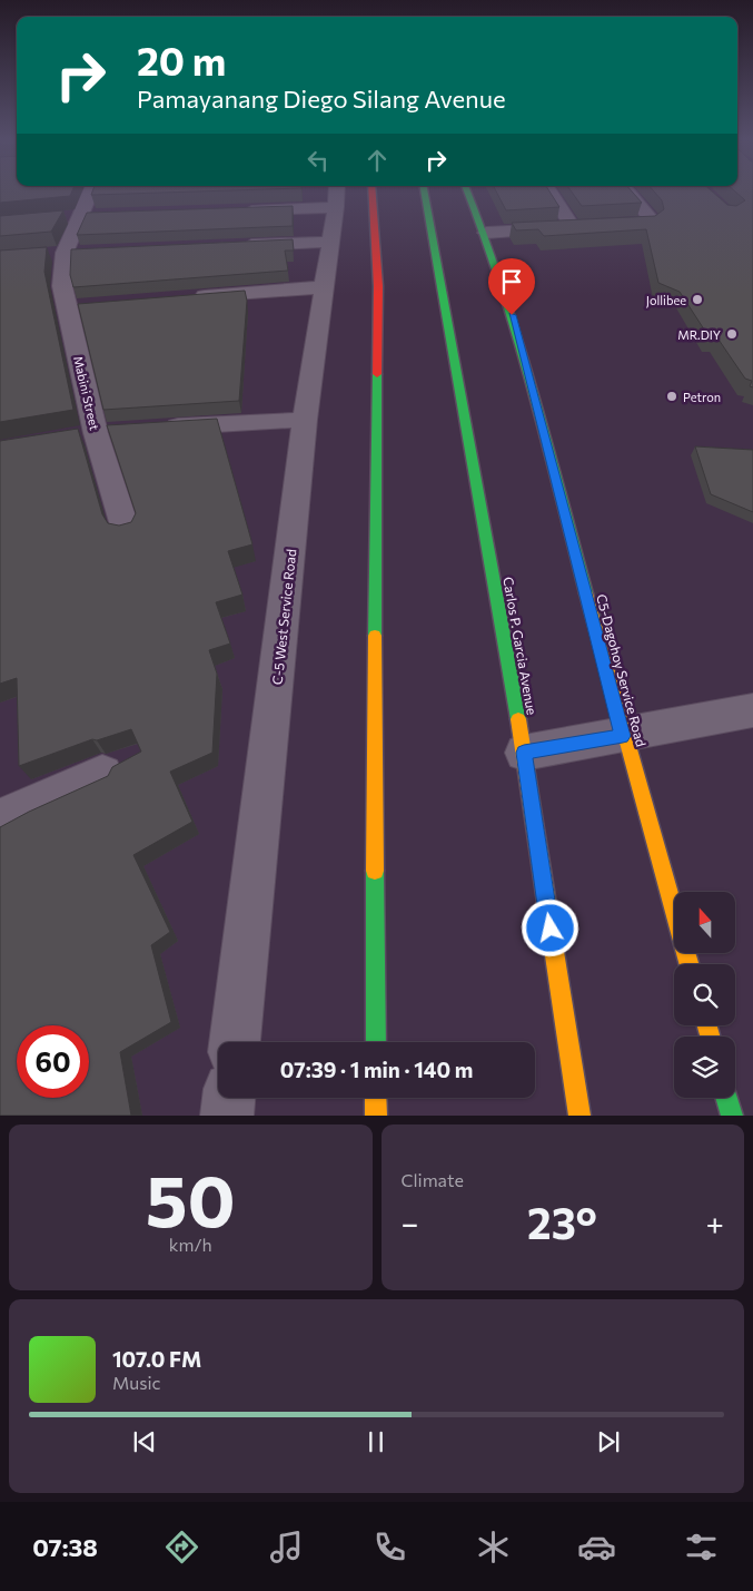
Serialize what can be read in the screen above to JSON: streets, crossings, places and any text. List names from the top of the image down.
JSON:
{
  "streets": {
    "main road": ["Carlos P. Garcia Avenue", "C5-Dagohoy Service Road"],
    "street": ["Mabini Street", "C-5 West Service Road"]
  },
  "places": ["Jollibee", "MR.DIY", "Petron"],
  "north": "top",
  "page": {
    "turn": ["20 m", "Pamayanang Diego Silang Avenue"],
    "limit": "60",
    "trip": "07:39 · 1 min · 140 m",
    "tile": [
      ["50", "km/h"],
      "Climate"
    ],
    "heat": ["−", "23°", "+"],
    "song": ["107.0 FM", "Music"],
    "tabs": "07:38"
  }
}
